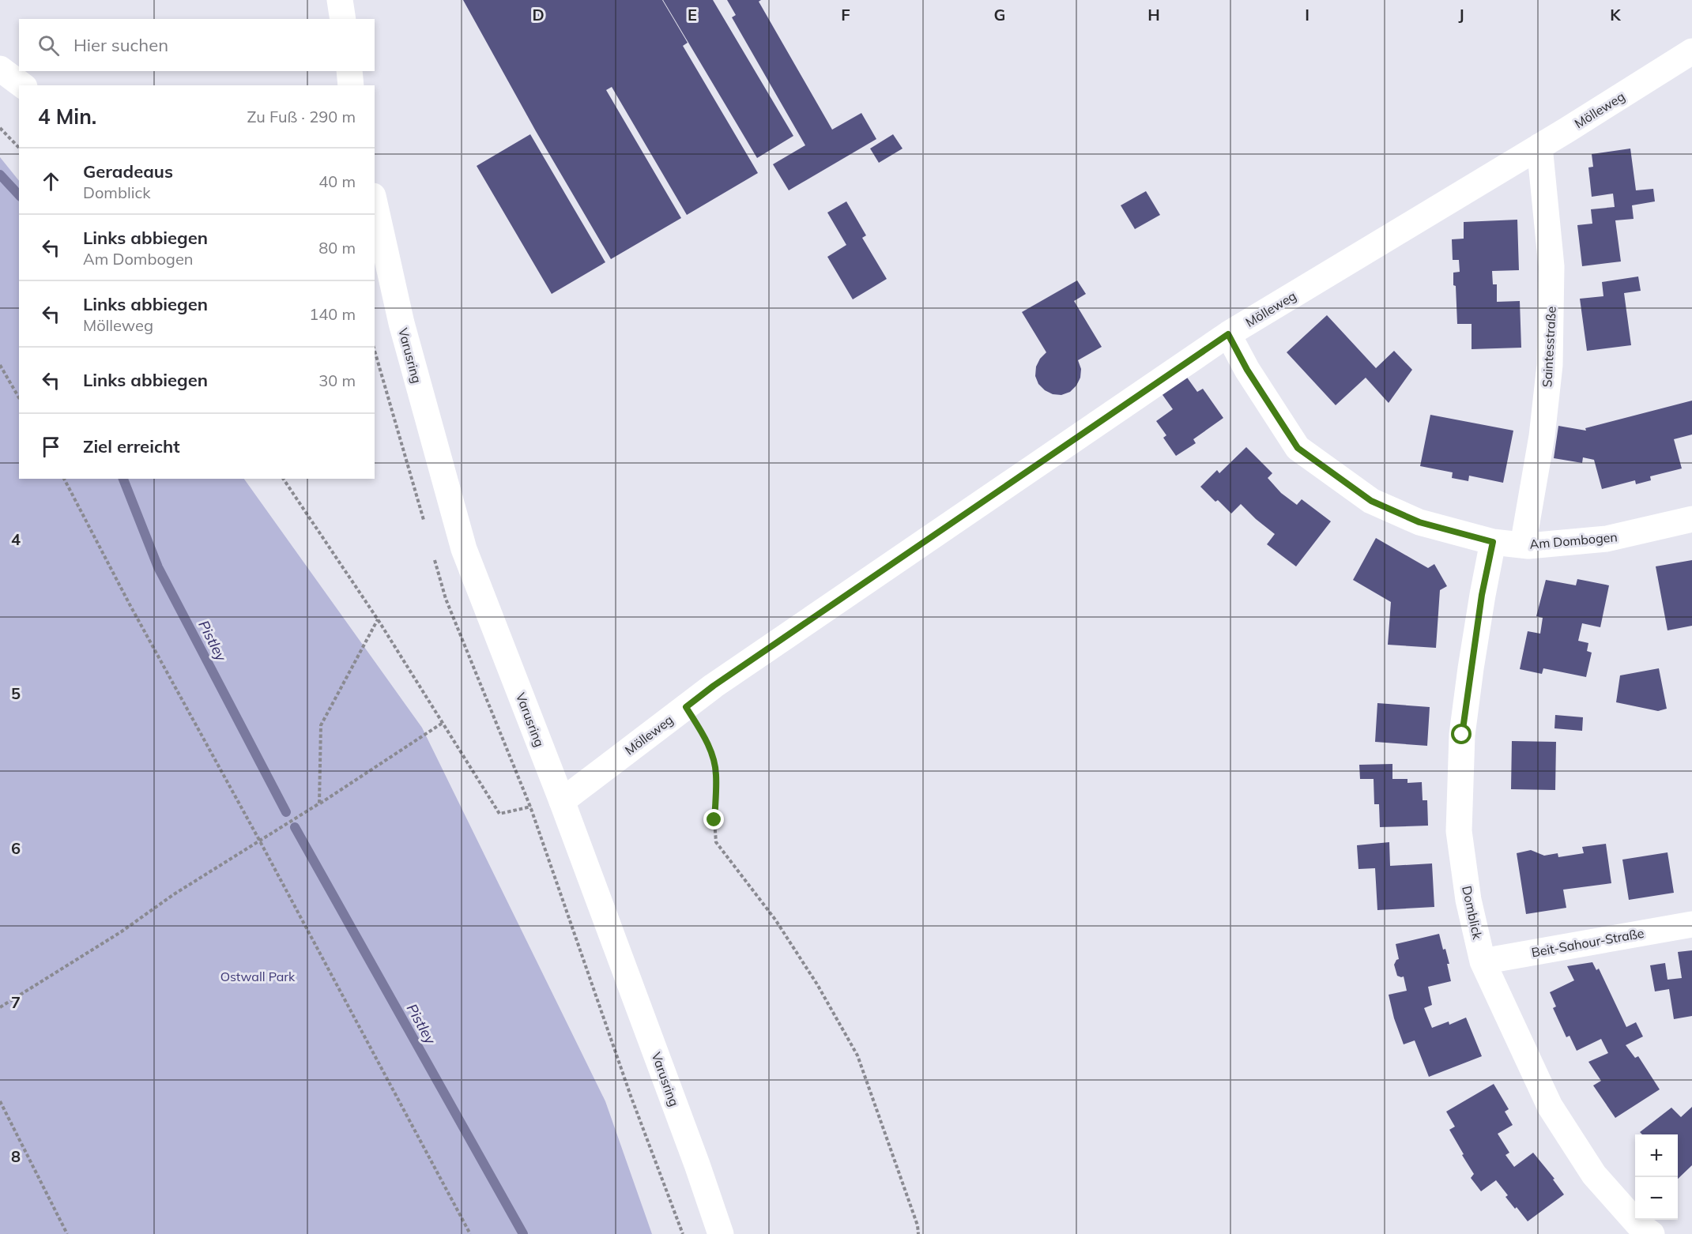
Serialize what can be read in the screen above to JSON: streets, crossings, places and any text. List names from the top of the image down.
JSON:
{
  "streets": {
    "street": [
      "Mölleweg",
      "Saintesstraße",
      "Varusring",
      "Am Dombogen",
      "Domblick",
      "Beit-Sahour-Straße"
    ]
  },
  "crossings": [
    ["Mölleweg", "Saintesstraße"],
    ["Mölleweg", "Varusring"],
    ["Mölleweg", "Am Dombogen"],
    ["Saintesstraße", "Am Dombogen"],
    ["Am Dombogen", "Domblick"],
    ["Domblick", "Beit-Sahour-Straße"]
  ],
  "water": ["Pistley"],
  "parks": ["Ostwall Park"],
  "page": {
    "search": "Hier suchen",
    "heading": ["4 Min.", "Zu Fuß · 290 m"],
    "list": [
      ["Geradeaus", "Domblick", "40 m"],
      ["Links abbiegen", "Am Dombogen", "80 m"],
      ["Links abbiegen", "Mölleweg", "140 m"],
      ["Links abbiegen", "30 m"],
      "Ziel erreicht"
    ],
    "map_buttons": ["+", "−"]
  },
  "grid": {
    "columns": [
      "D",
      "E",
      "F",
      "G",
      "H",
      "I",
      "J",
      "K"
    ],
    "rows": [
      "4",
      "5",
      "6",
      "7",
      "8"
    ]
  }
}
